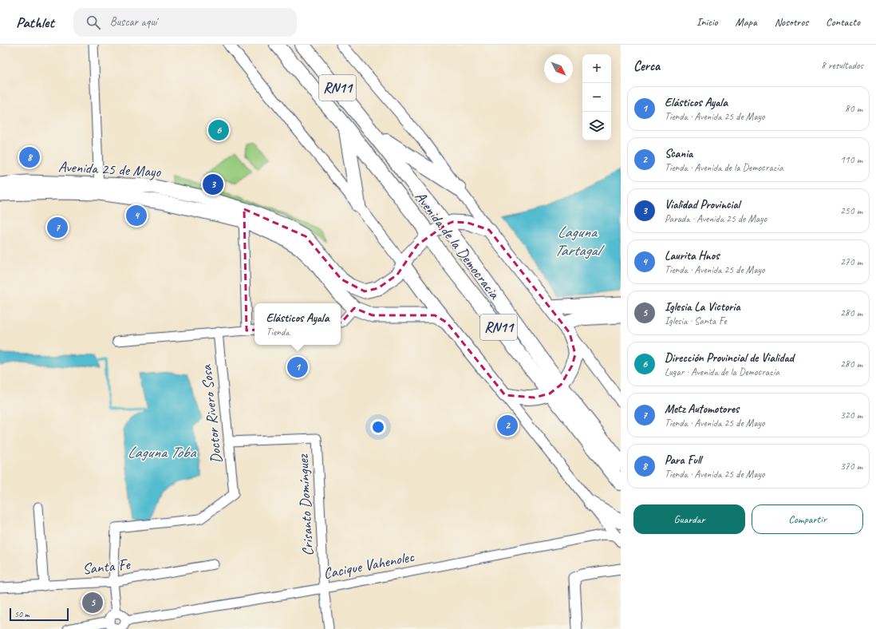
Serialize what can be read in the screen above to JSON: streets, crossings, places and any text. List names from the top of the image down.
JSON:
{
  "streets": {
    "highway": ["RN11", "Avenida de la Democracia"],
    "main road": ["Avenida 25 de Mayo"],
    "street": [
      "Doctor Rivero Sosa",
      "Crisanto Domínguez",
      "Cacique Vahenolec",
      "Santa Fe"
    ]
  },
  "crossings": [
    ["RN11", "Avenida 25 de Mayo"],
    ["RN11", "Cacique Vahenolec"],
    ["Avenida 25 de Mayo", "Avenida de la Democracia"],
    ["Doctor Rivero Sosa", "Crisanto Domínguez"],
    ["Doctor Rivero Sosa", "Santa Fe"],
    ["Crisanto Domínguez", "Cacique Vahenolec"]
  ],
  "water": ["Laguna Tartagal", "Laguna Toba"],
  "scale_bar": "50 m",
  "north": "bottom right",
  "page": {
    "header": "Pathlet",
    "search": "Buscar aquí",
    "nav": [
      "Inicio",
      "Mapa",
      "Nosotros",
      "Contacto"
    ],
    "heading": ["Cerca", "8 resultados"],
    "map_buttons": ["+", "−"],
    "list": [
      {
        "mark": "1",
        "name": "Elásticos Ayala",
        "note": "Tienda · Avenida 25 de Mayo",
        "value": "80 m"
      },
      {
        "mark": "2",
        "name": "Scania",
        "note": "Tienda · Avenida de la Democracia",
        "value": "110 m"
      },
      {
        "mark": "3",
        "name": "Vialidad Provincial",
        "note": "Parada · Avenida 25 de Mayo",
        "value": "250 m"
      },
      {
        "mark": "4",
        "name": "Laurita Hnos",
        "note": "Tienda · Avenida 25 de Mayo",
        "value": "270 m"
      },
      {
        "mark": "5",
        "name": "Iglesia La Victoria",
        "note": "Iglesia · Santa Fe",
        "value": "280 m"
      },
      {
        "mark": "6",
        "name": "Dirección Provincial de Vialidad",
        "note": "Lugar · Avenida de la Democracia",
        "value": "280 m"
      },
      {
        "mark": "7",
        "name": "Metz Automotores",
        "note": "Tienda · Avenida 25 de Mayo",
        "value": "320 m"
      },
      {
        "mark": "8",
        "name": "Para Full",
        "note": "Tienda · Avenida 25 de Mayo",
        "value": "370 m"
      }
    ],
    "pins": [
      "6",
      "8",
      "3",
      "4",
      "7",
      "1",
      "2",
      "5"
    ],
    "popup": ["Elásticos Ayala", "Tienda"],
    "buttons": ["Guardar", "Compartir"],
    "scale": "50 m"
  }
}
